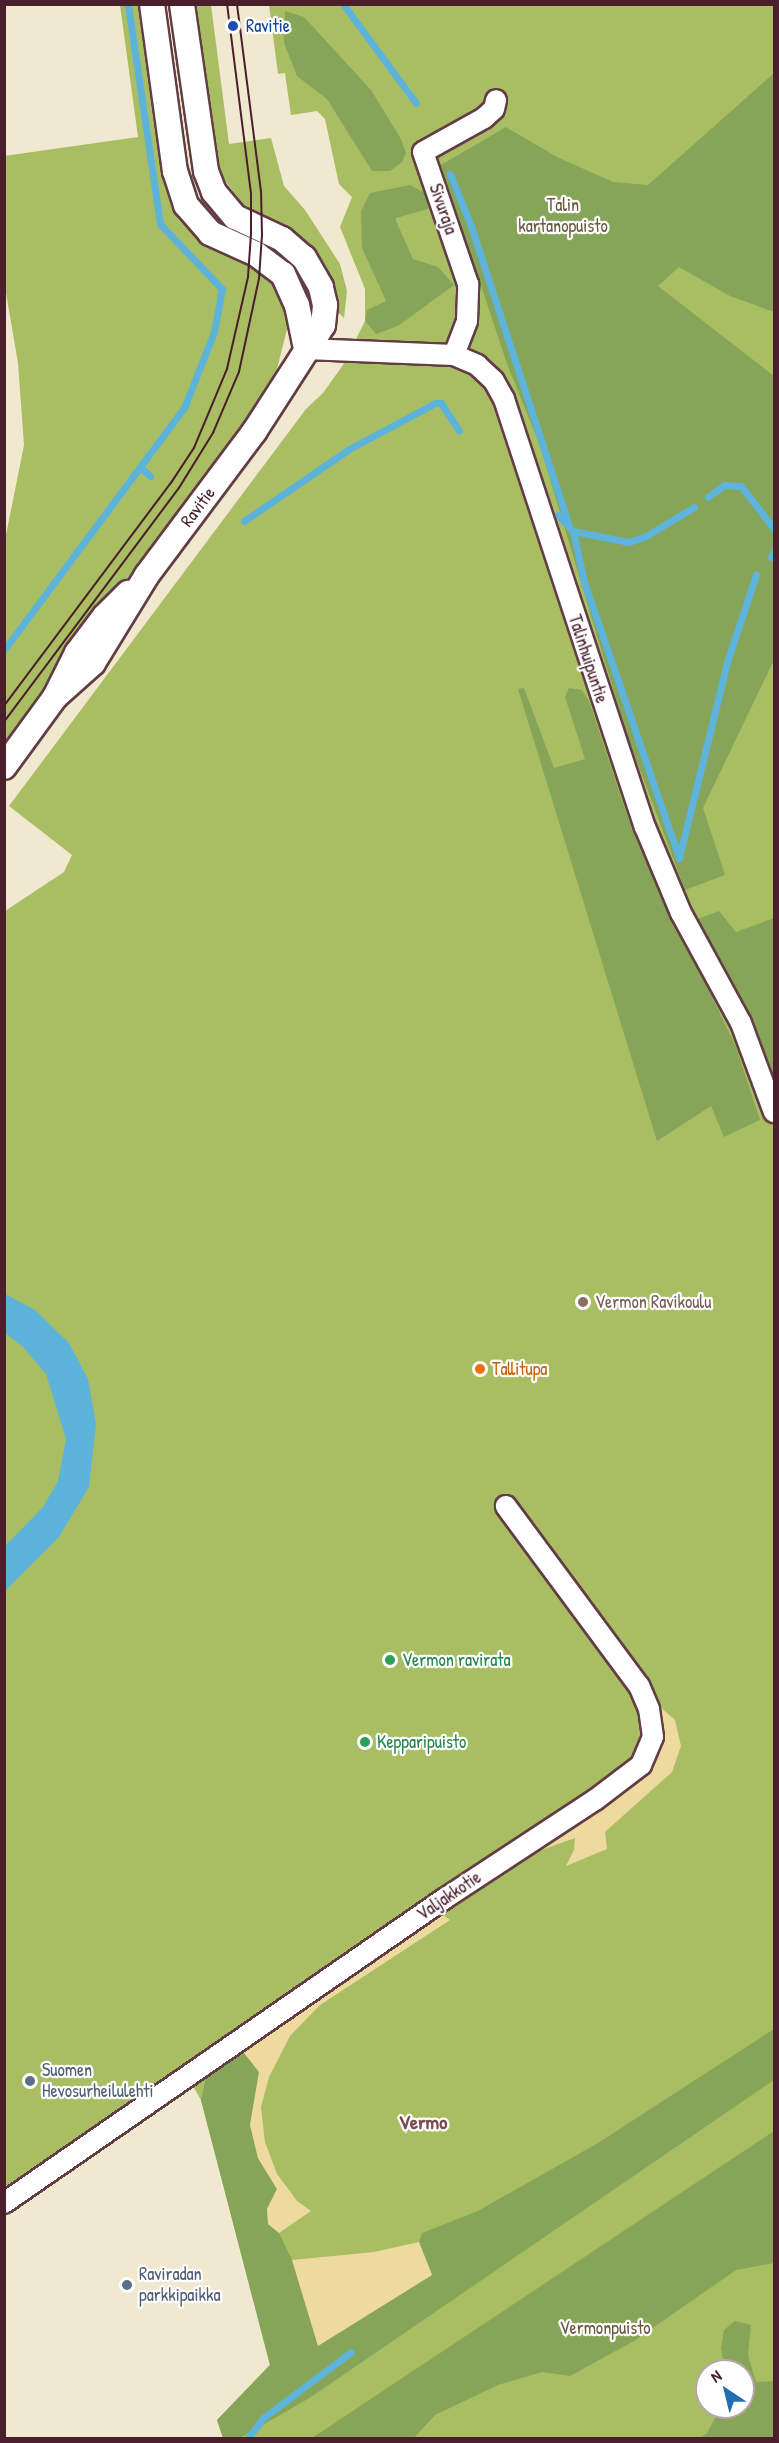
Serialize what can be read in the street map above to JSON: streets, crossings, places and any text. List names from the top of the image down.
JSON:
{
  "streets": {
    "street": [
      "Sivuraja",
      "Ravitie",
      "Talinhuipuntie",
      "Valjakkotie"
    ]
  },
  "crossings": [
    ["Sivuraja", "Talinhuipuntie"],
    ["Ravitie", "Talinhuipuntie"]
  ],
  "districts": ["Vermo"],
  "parks": ["Talin kartanopuisto", "Vermonpuisto"],
  "places": [
    "Ravitie",
    "Vermon Ravikoulu",
    "Tallitupa",
    "Vermon ravirata",
    "Kepparipuisto",
    "Suomen Hevosurheilulehti",
    "Raviradan parkkipaikka"
  ],
  "north": "top left"
}
